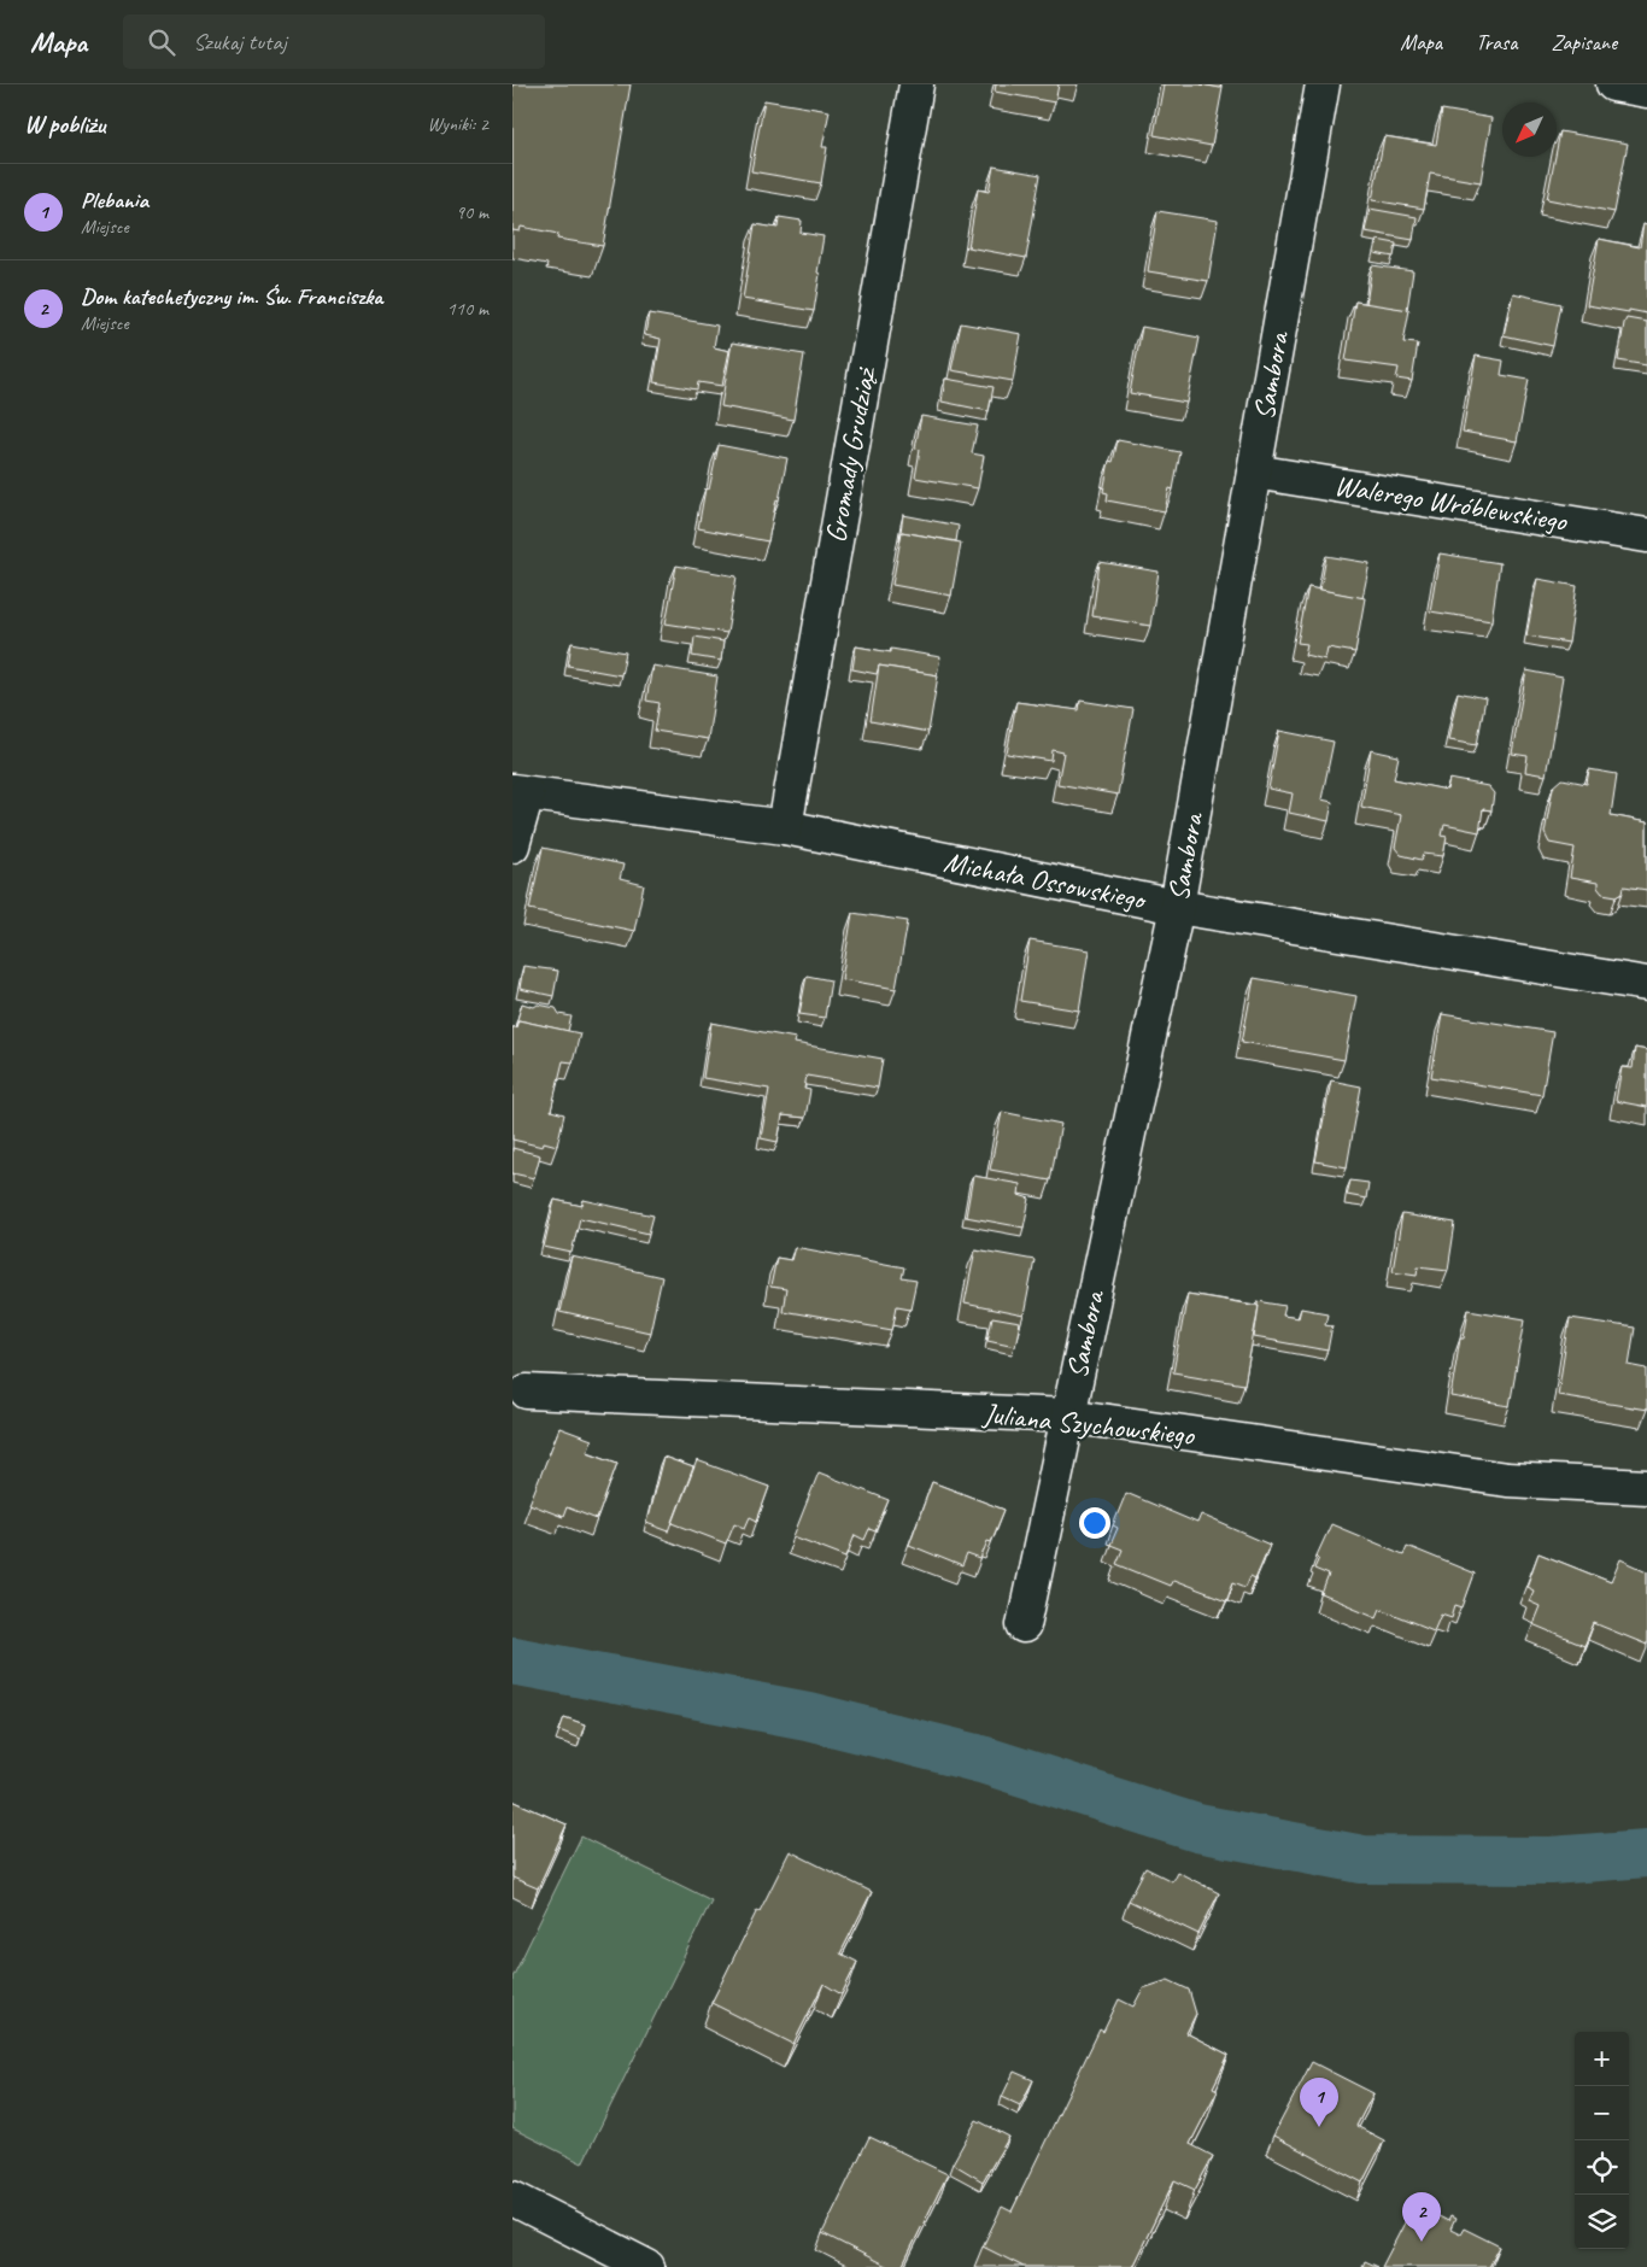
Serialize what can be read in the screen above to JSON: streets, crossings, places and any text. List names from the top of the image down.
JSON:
{
  "streets": {
    "street": [
      "Sambora",
      "Gromady Grudziąż",
      "Walerego Wróblewskiego",
      "Michała Ossowskiego",
      "Juliana Szychowskiego"
    ]
  },
  "crossings": [
    ["Sambora", "Walerego Wróblewskiego"],
    ["Sambora", "Michała Ossowskiego"],
    ["Sambora", "Juliana Szychowskiego"],
    ["Gromady Grudziąż", "Michała Ossowskiego"]
  ],
  "north": "bottom left",
  "page": {
    "header": "Mapa",
    "search": "Szukaj tutaj",
    "nav": ["Mapa", "Trasa", "Zapisane"],
    "heading": ["W pobliżu", "Wyniki: 2"],
    "list": [
      {
        "mark": "1",
        "name": "Plebania",
        "note": "Miejsce",
        "value": "90 m"
      },
      {
        "mark": "2",
        "name": "Dom katechetyczny im. Św. Franciszka",
        "note": "Miejsce",
        "value": "110 m"
      }
    ],
    "map_buttons": ["+", "−"],
    "pins": ["1", "2"]
  }
}
